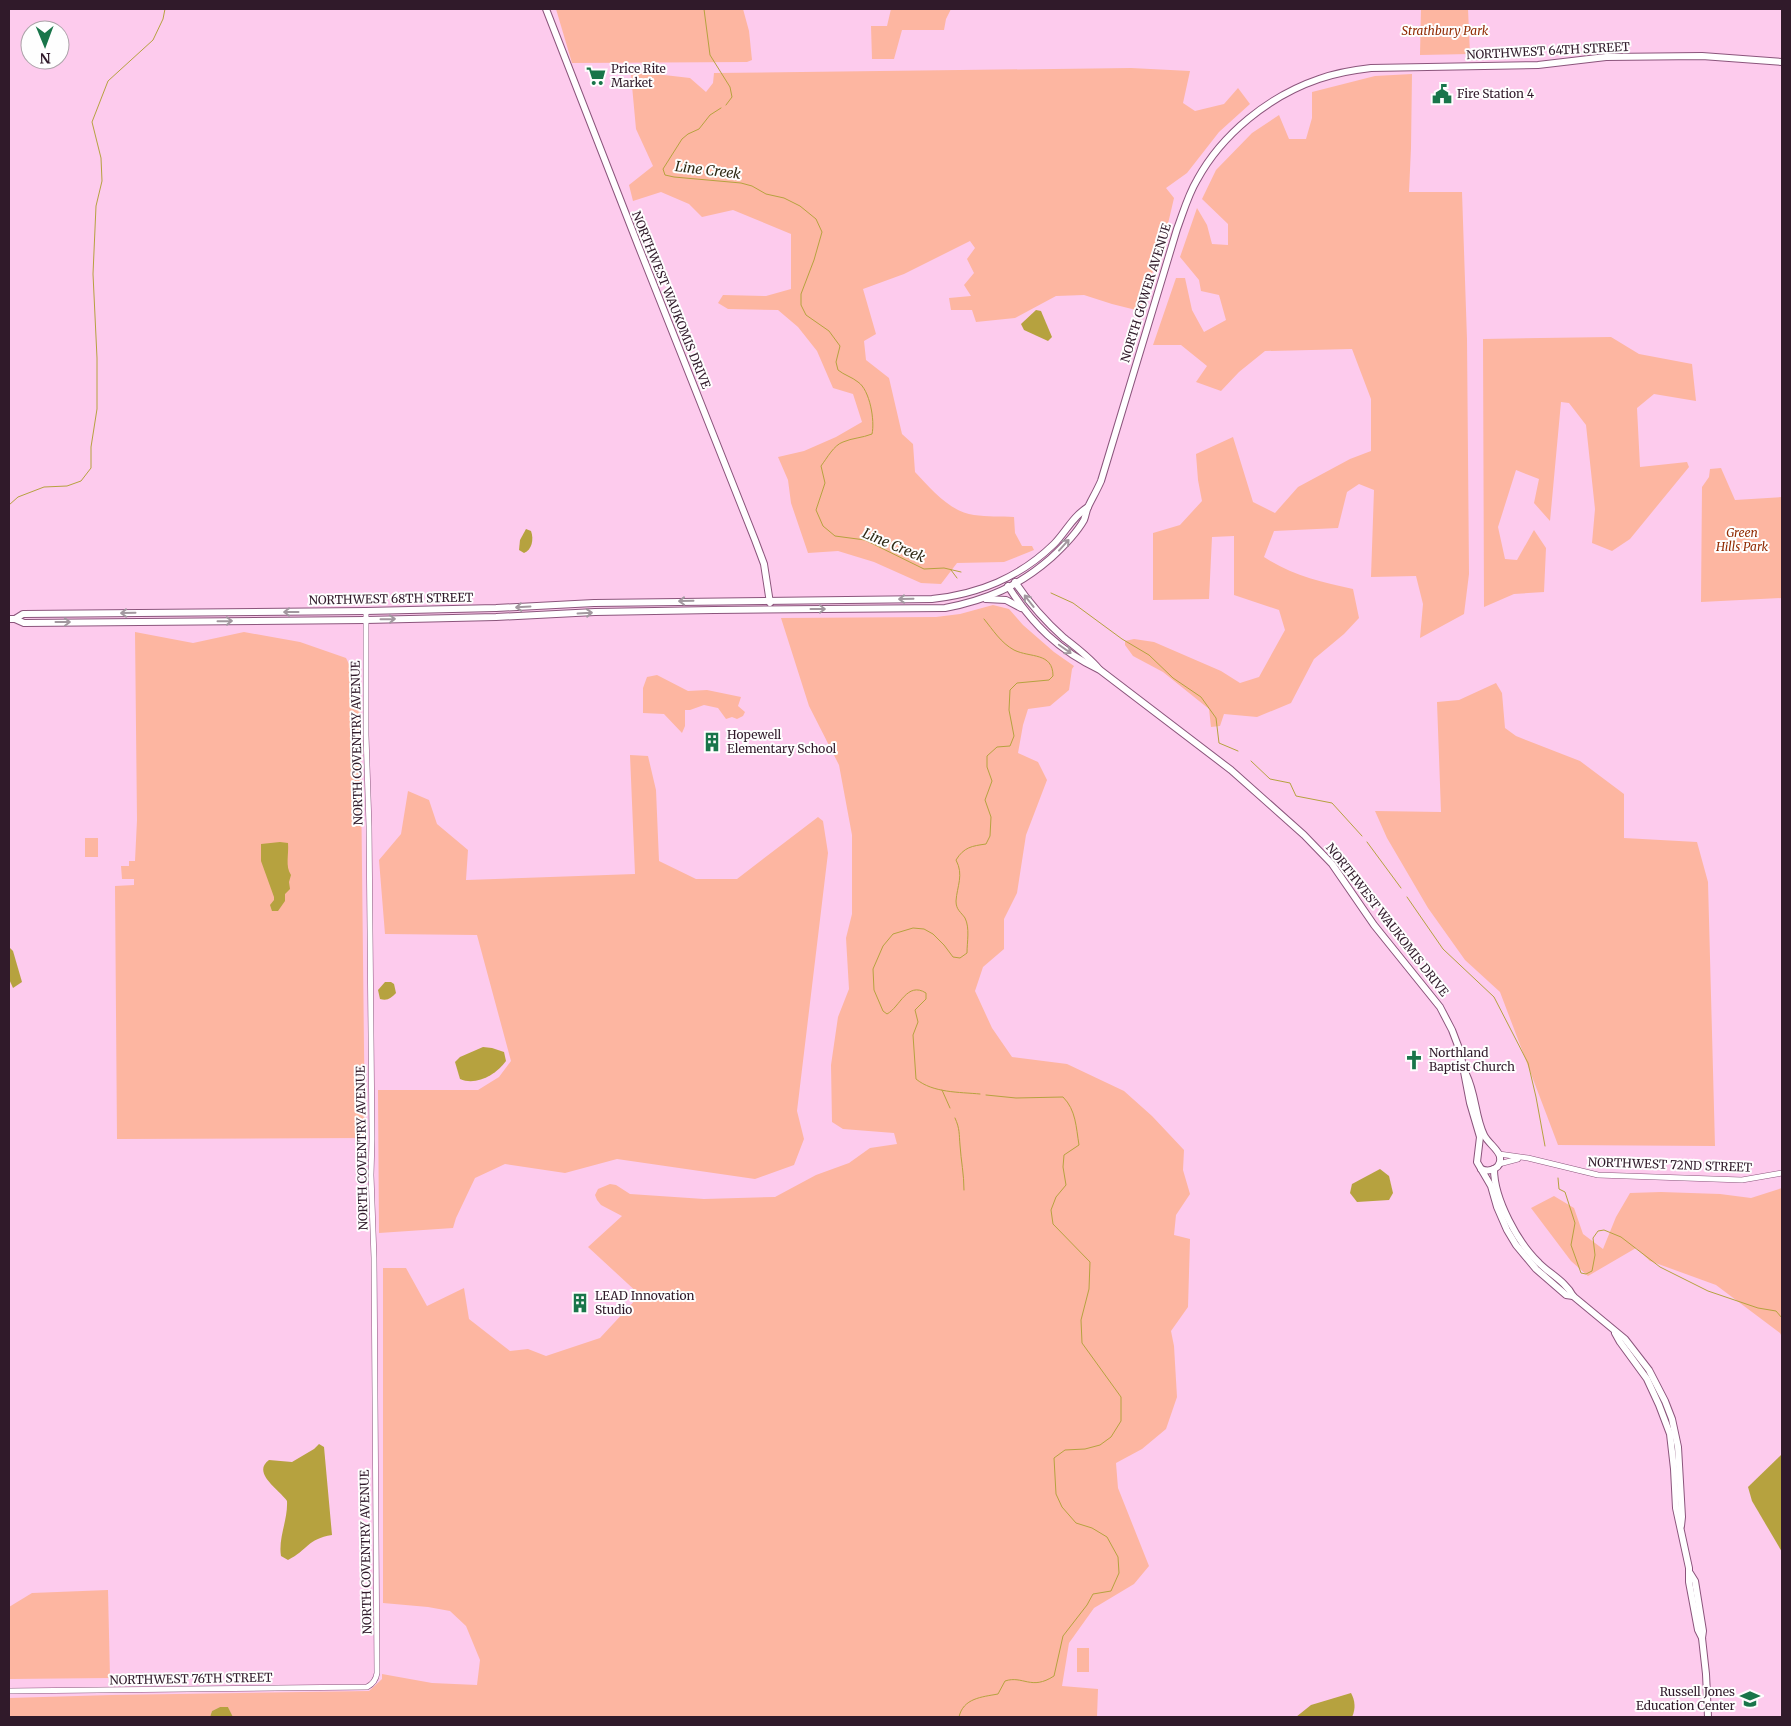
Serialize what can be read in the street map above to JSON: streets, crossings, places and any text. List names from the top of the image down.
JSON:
{
  "streets": {
    "main road": [
      "NORTHWEST 64TH STREET",
      "NORTH GOWER AVENUE",
      "NORTHWEST WAUKOMIS DRIVE",
      "NORTHWEST 68TH STREET"
    ],
    "street": ["NORTH COVENTRY AVENUE", "NORTHWEST 72ND STREET", "NORTHWEST 76TH STREET"]
  },
  "crossings": [
    ["NORTHWEST 64TH STREET", "NORTH GOWER AVENUE"],
    ["NORTH GOWER AVENUE", "NORTHWEST WAUKOMIS DRIVE"],
    ["NORTH GOWER AVENUE", "NORTHWEST 68TH STREET"],
    ["NORTHWEST WAUKOMIS DRIVE", "NORTHWEST 68TH STREET"],
    ["NORTHWEST WAUKOMIS DRIVE", "NORTHWEST 72ND STREET"],
    ["NORTHWEST 68TH STREET", "NORTH COVENTRY AVENUE"],
    ["NORTH COVENTRY AVENUE", "NORTHWEST 76TH STREET"]
  ],
  "water": ["Line Creek"],
  "parks": ["Strathbury Park", "Green Hills Park"],
  "places": {
    "supermarket": ["Price Rite Market"],
    "public building": ["Fire Station 4"],
    "building": ["Hopewell Elementary School", "LEAD Innovation Studio"],
    "church": ["Northland Baptist Church"],
    "school or university": ["Russell Jones Education Center"]
  },
  "north": "bottom"
}
